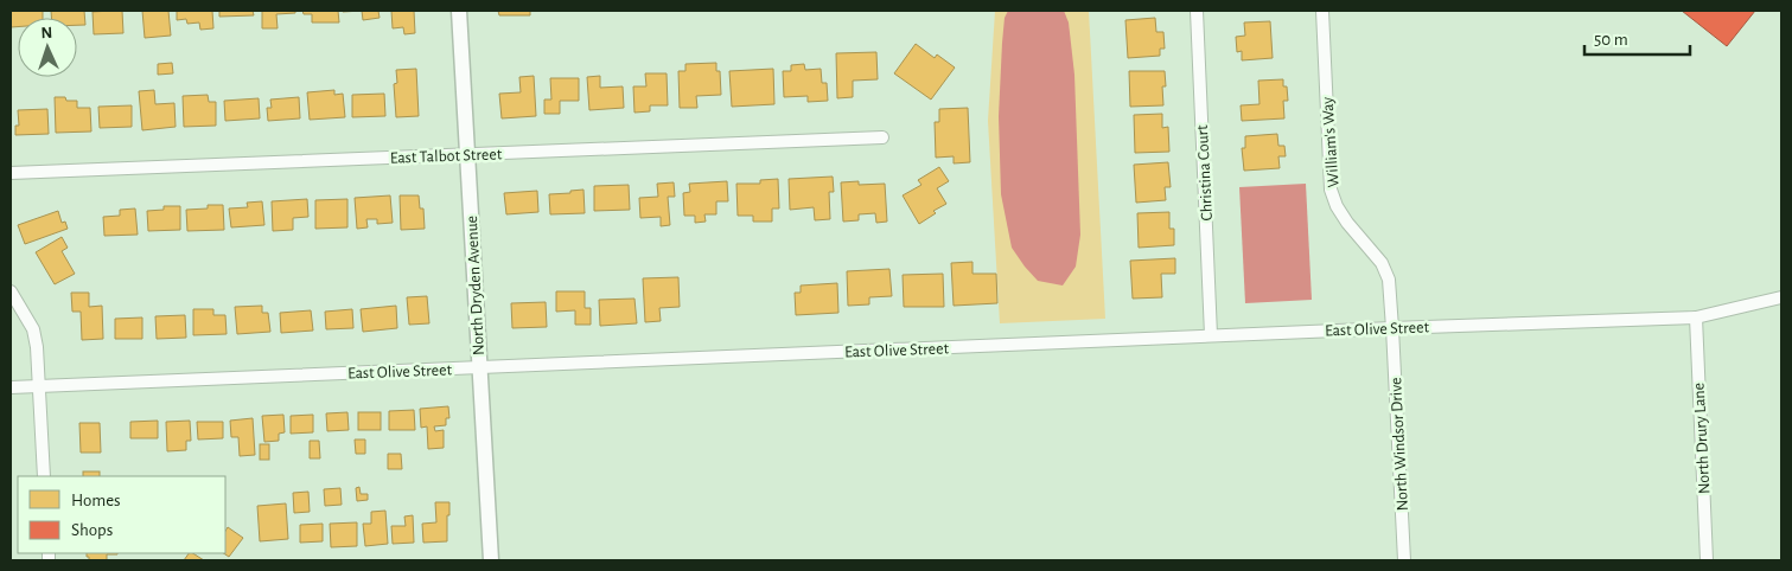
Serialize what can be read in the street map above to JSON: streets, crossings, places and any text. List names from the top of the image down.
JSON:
{
  "streets": {
    "street": [
      "William's Way",
      "East Talbot Street",
      "Christina Court",
      "North Dryden Avenue",
      "East Olive Street",
      "North Drury Lane",
      "North Windsor Drive"
    ]
  },
  "crossings": [
    ["William's Way", "East Olive Street"],
    ["William's Way", "North Windsor Drive"],
    ["East Talbot Street", "North Dryden Avenue"],
    ["Christina Court", "East Olive Street"],
    ["North Dryden Avenue", "East Olive Street"],
    ["East Olive Street", "North Drury Lane"],
    ["East Olive Street", "North Windsor Drive"]
  ],
  "legend": ["Homes", "Shops"],
  "scale_bar": "50 m",
  "north": "top"
}
